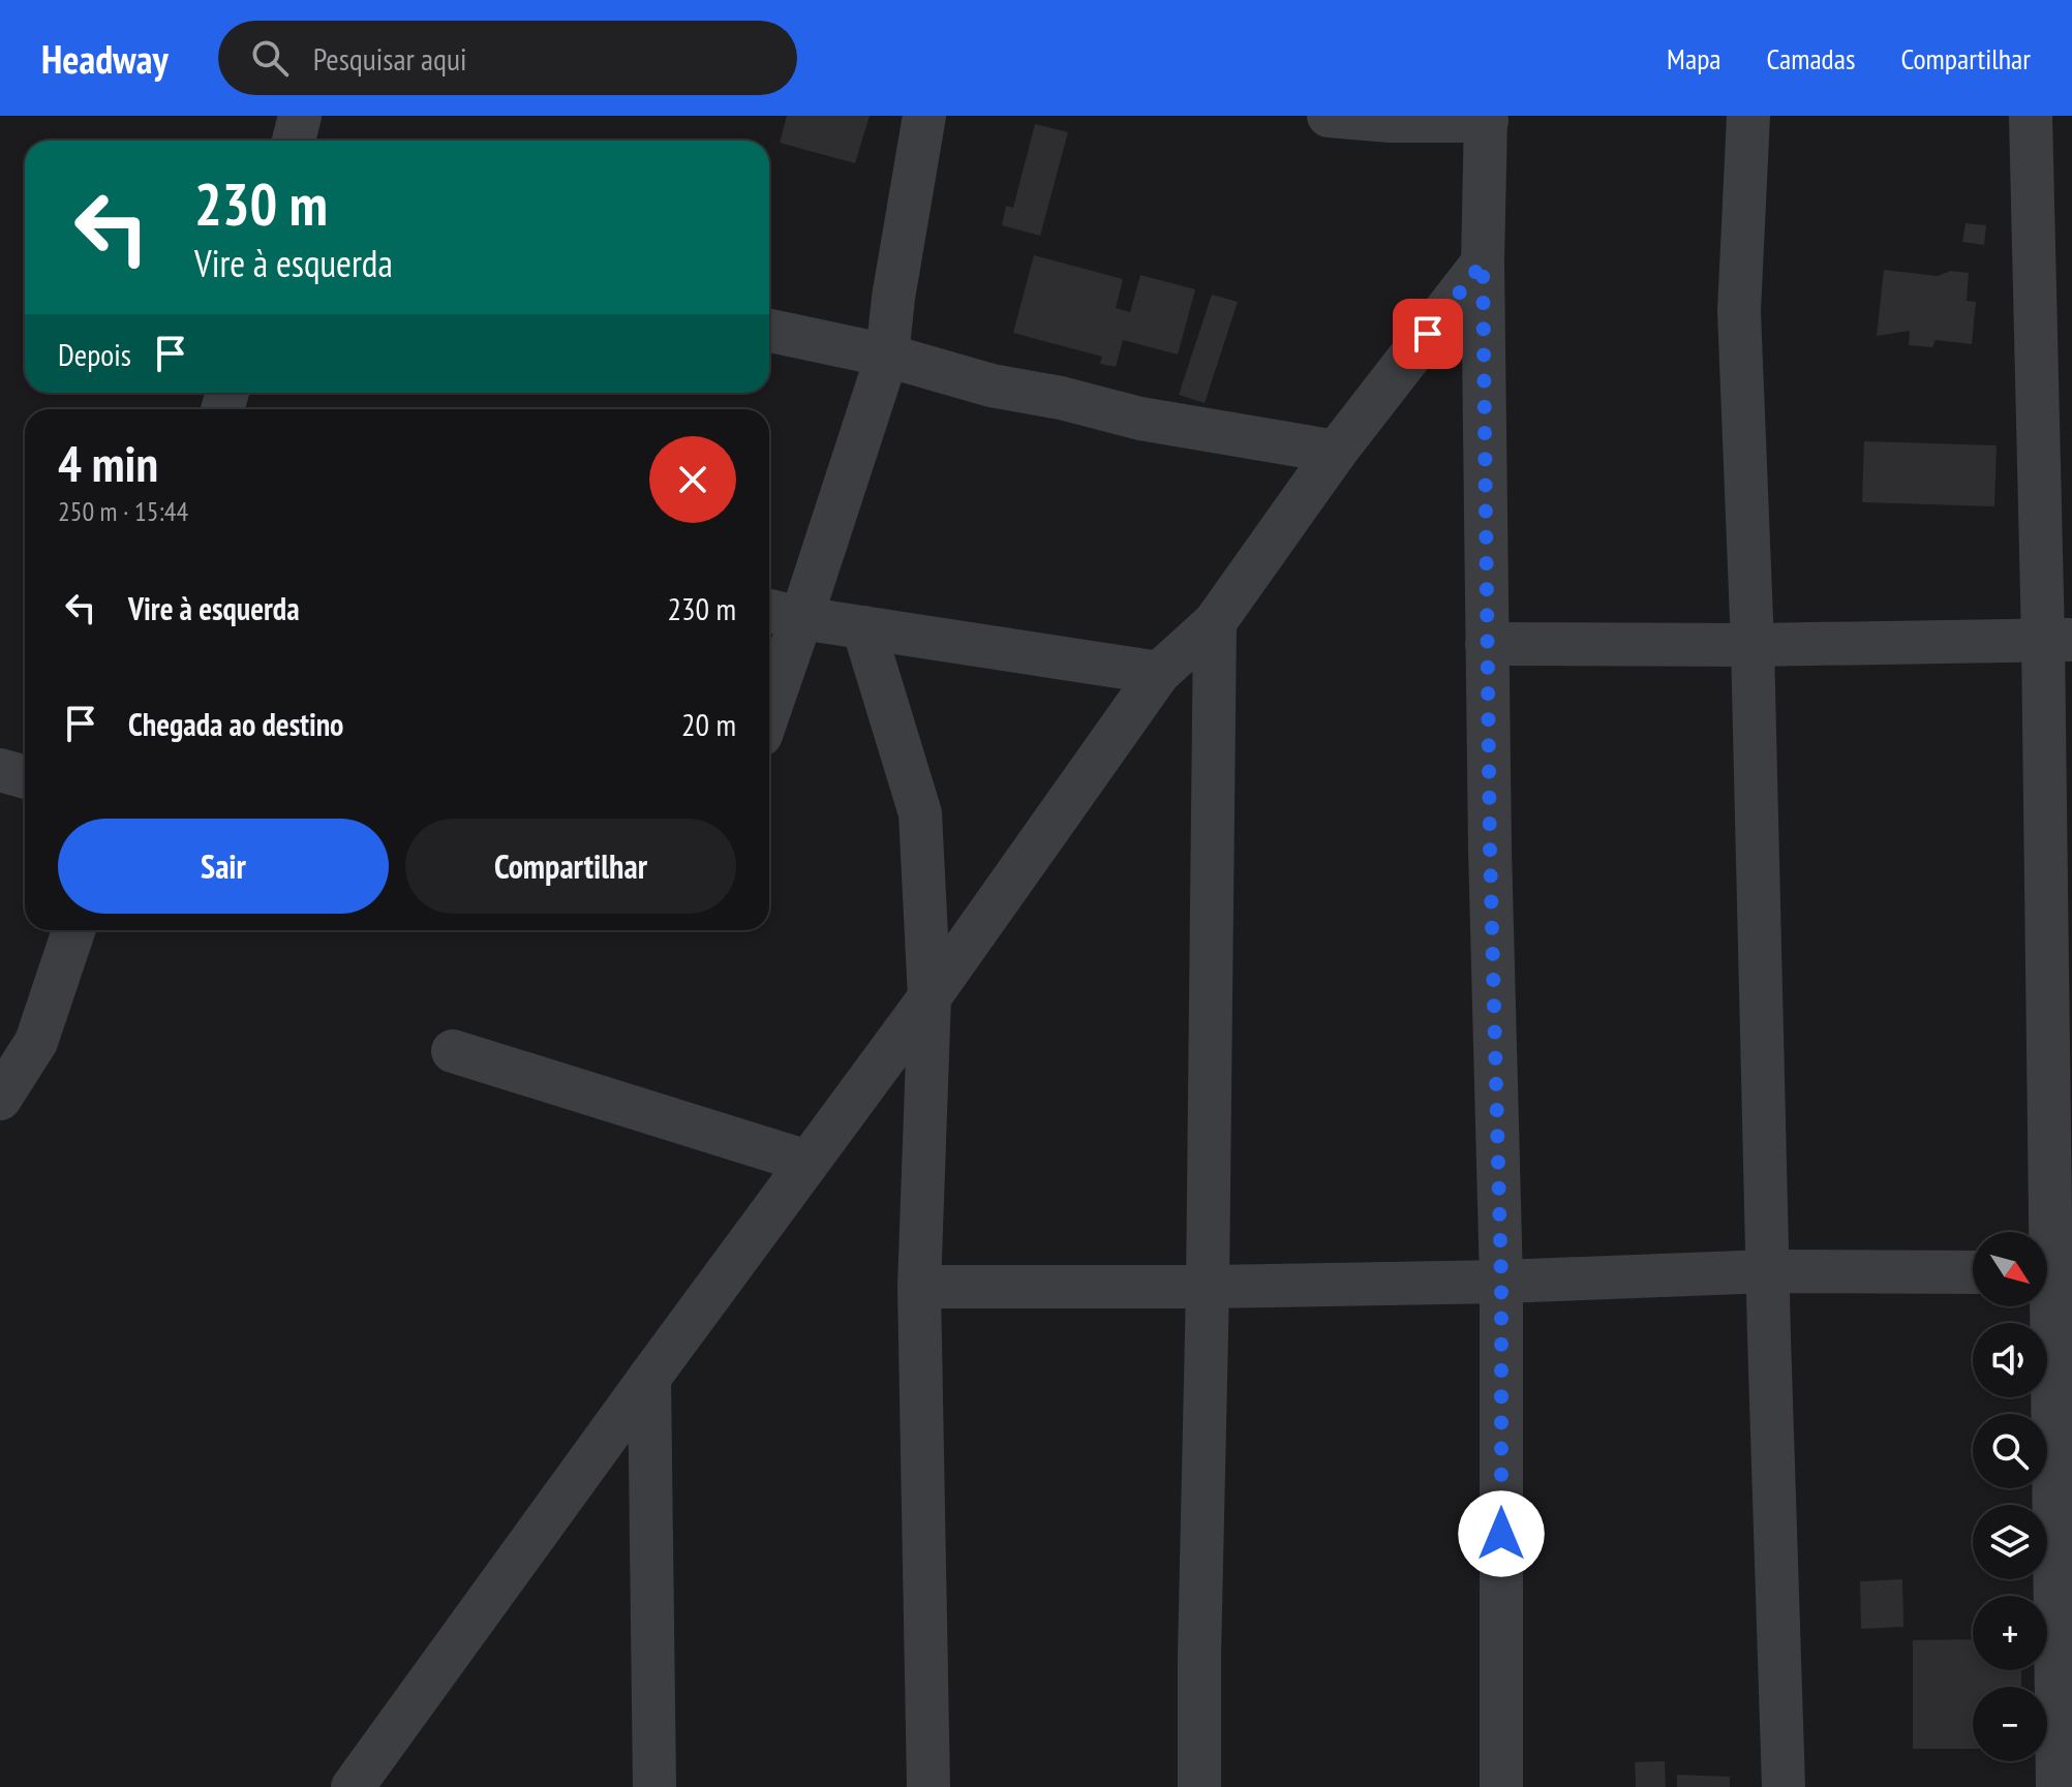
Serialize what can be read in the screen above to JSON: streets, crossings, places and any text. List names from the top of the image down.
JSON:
{
  "north": "bottom right",
  "page": {
    "header": "Headway",
    "search": "Pesquisar aqui",
    "nav": ["Mapa", "Camadas", "Compartilhar"],
    "turn": ["230 m", "Vire à esquerda"],
    "then": "Depois",
    "heading": ["4 min", "250 m · 15:44"],
    "list": [
      {
        "name": "Vire à esquerda",
        "value": "230 m"
      },
      {
        "name": "Chegada ao destino",
        "value": "20 m"
      }
    ],
    "buttons": ["Sair", "Compartilhar"],
    "map_buttons": ["+", "−"]
  }
}
